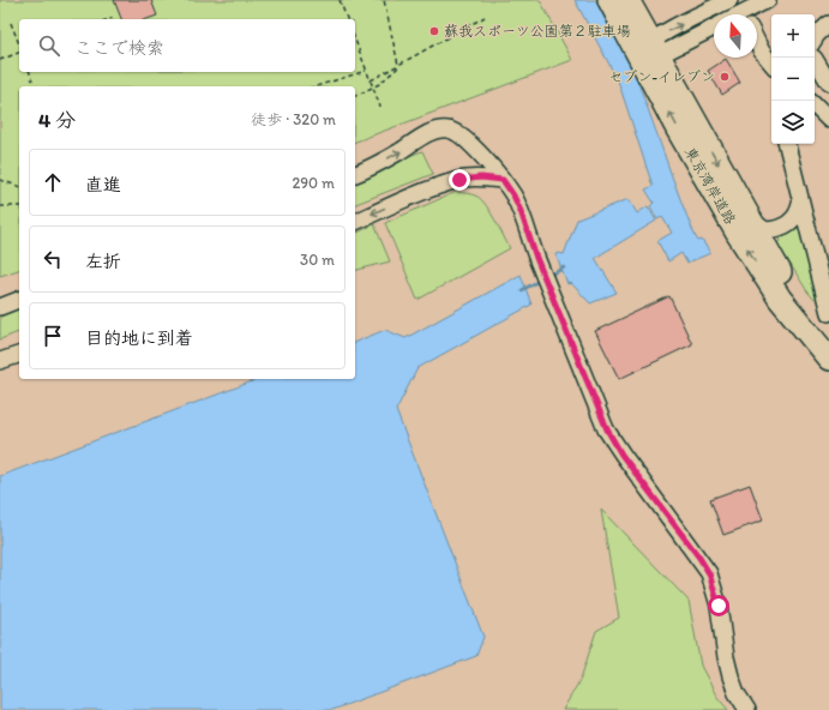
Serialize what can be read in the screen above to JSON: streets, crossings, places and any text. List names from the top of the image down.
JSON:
{
  "streets": {
    "highway": ["東京湾岸道路"]
  },
  "places": ["蘇我スポーツ公園第２駐車場", "セブン-イレブン"],
  "north": "top",
  "page": {
    "map_buttons": ["+", "−"],
    "search": "ここで検索",
    "heading": ["4 分", "徒歩 · 320 m"],
    "list": [
      ["直進", "290 m"],
      ["左折", "30 m"],
      "目的地に到着"
    ]
  }
}
